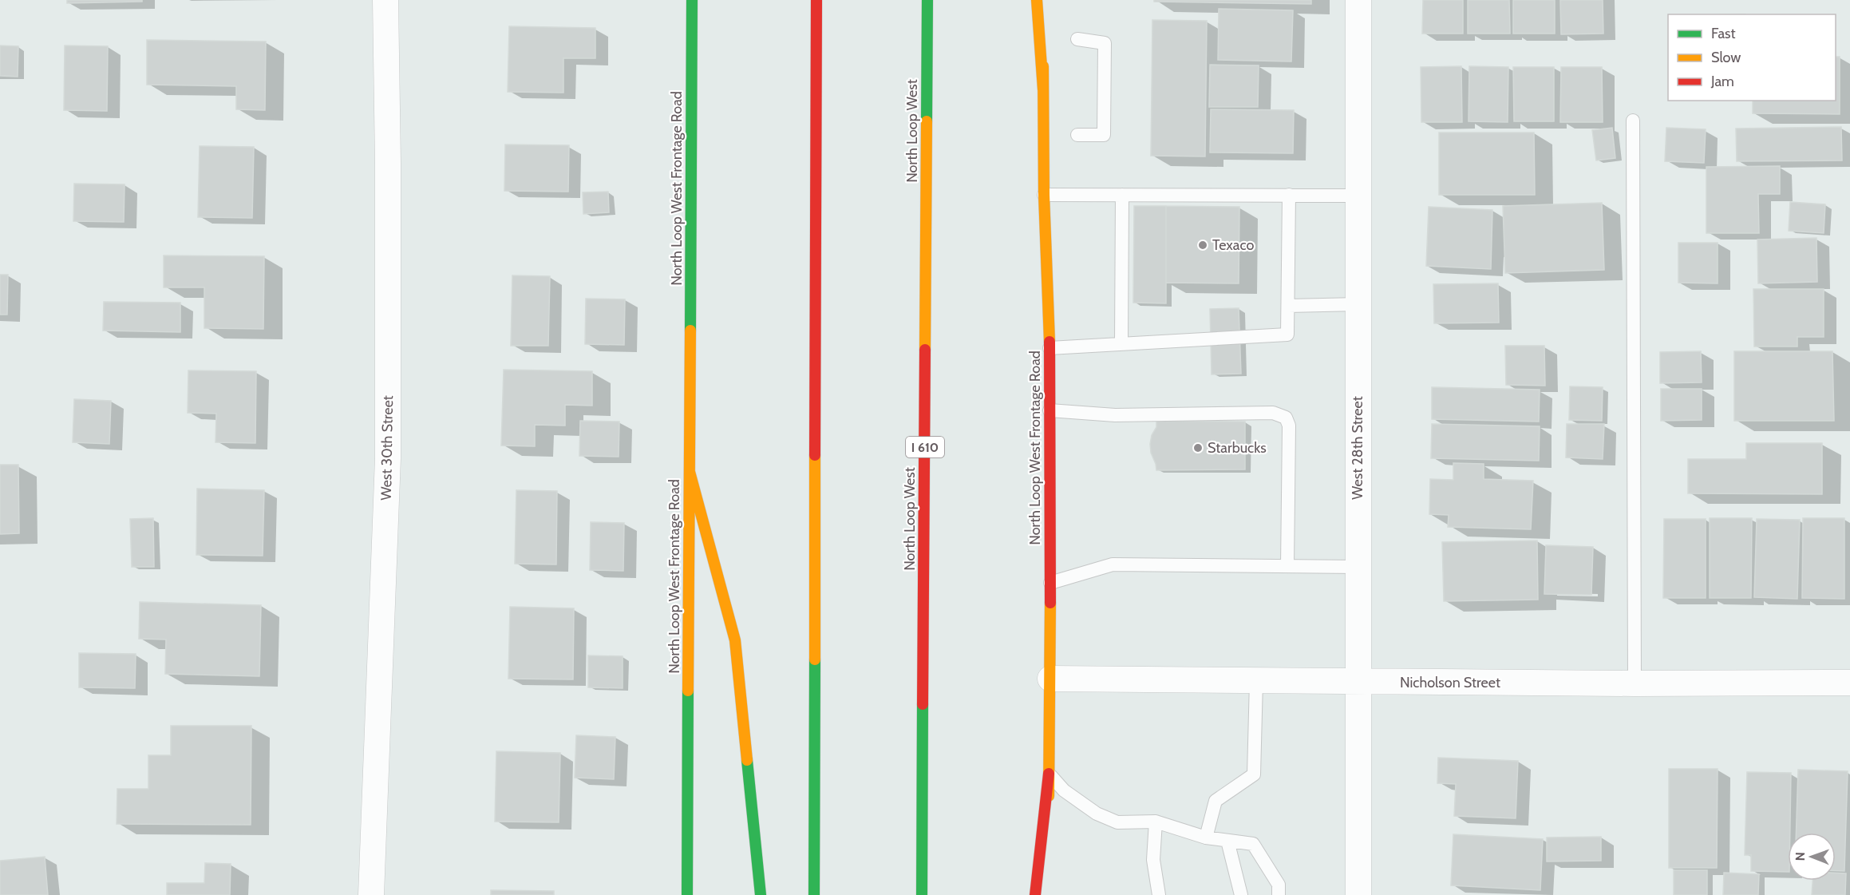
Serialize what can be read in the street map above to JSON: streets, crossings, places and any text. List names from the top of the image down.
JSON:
{
  "streets": {
    "main road": ["North Loop West", "North Loop West Frontage Road", "I 610"],
    "street": ["West 30th Street", "West 28th Street", "Nicholson Street"]
  },
  "crossings": [
    ["North Loop West Frontage Road", "Nicholson Street"],
    ["West 28th Street", "Nicholson Street"]
  ],
  "places": ["Texaco", "Starbucks"],
  "legend": ["Fast", "Slow", "Jam"],
  "north": "left"
}
